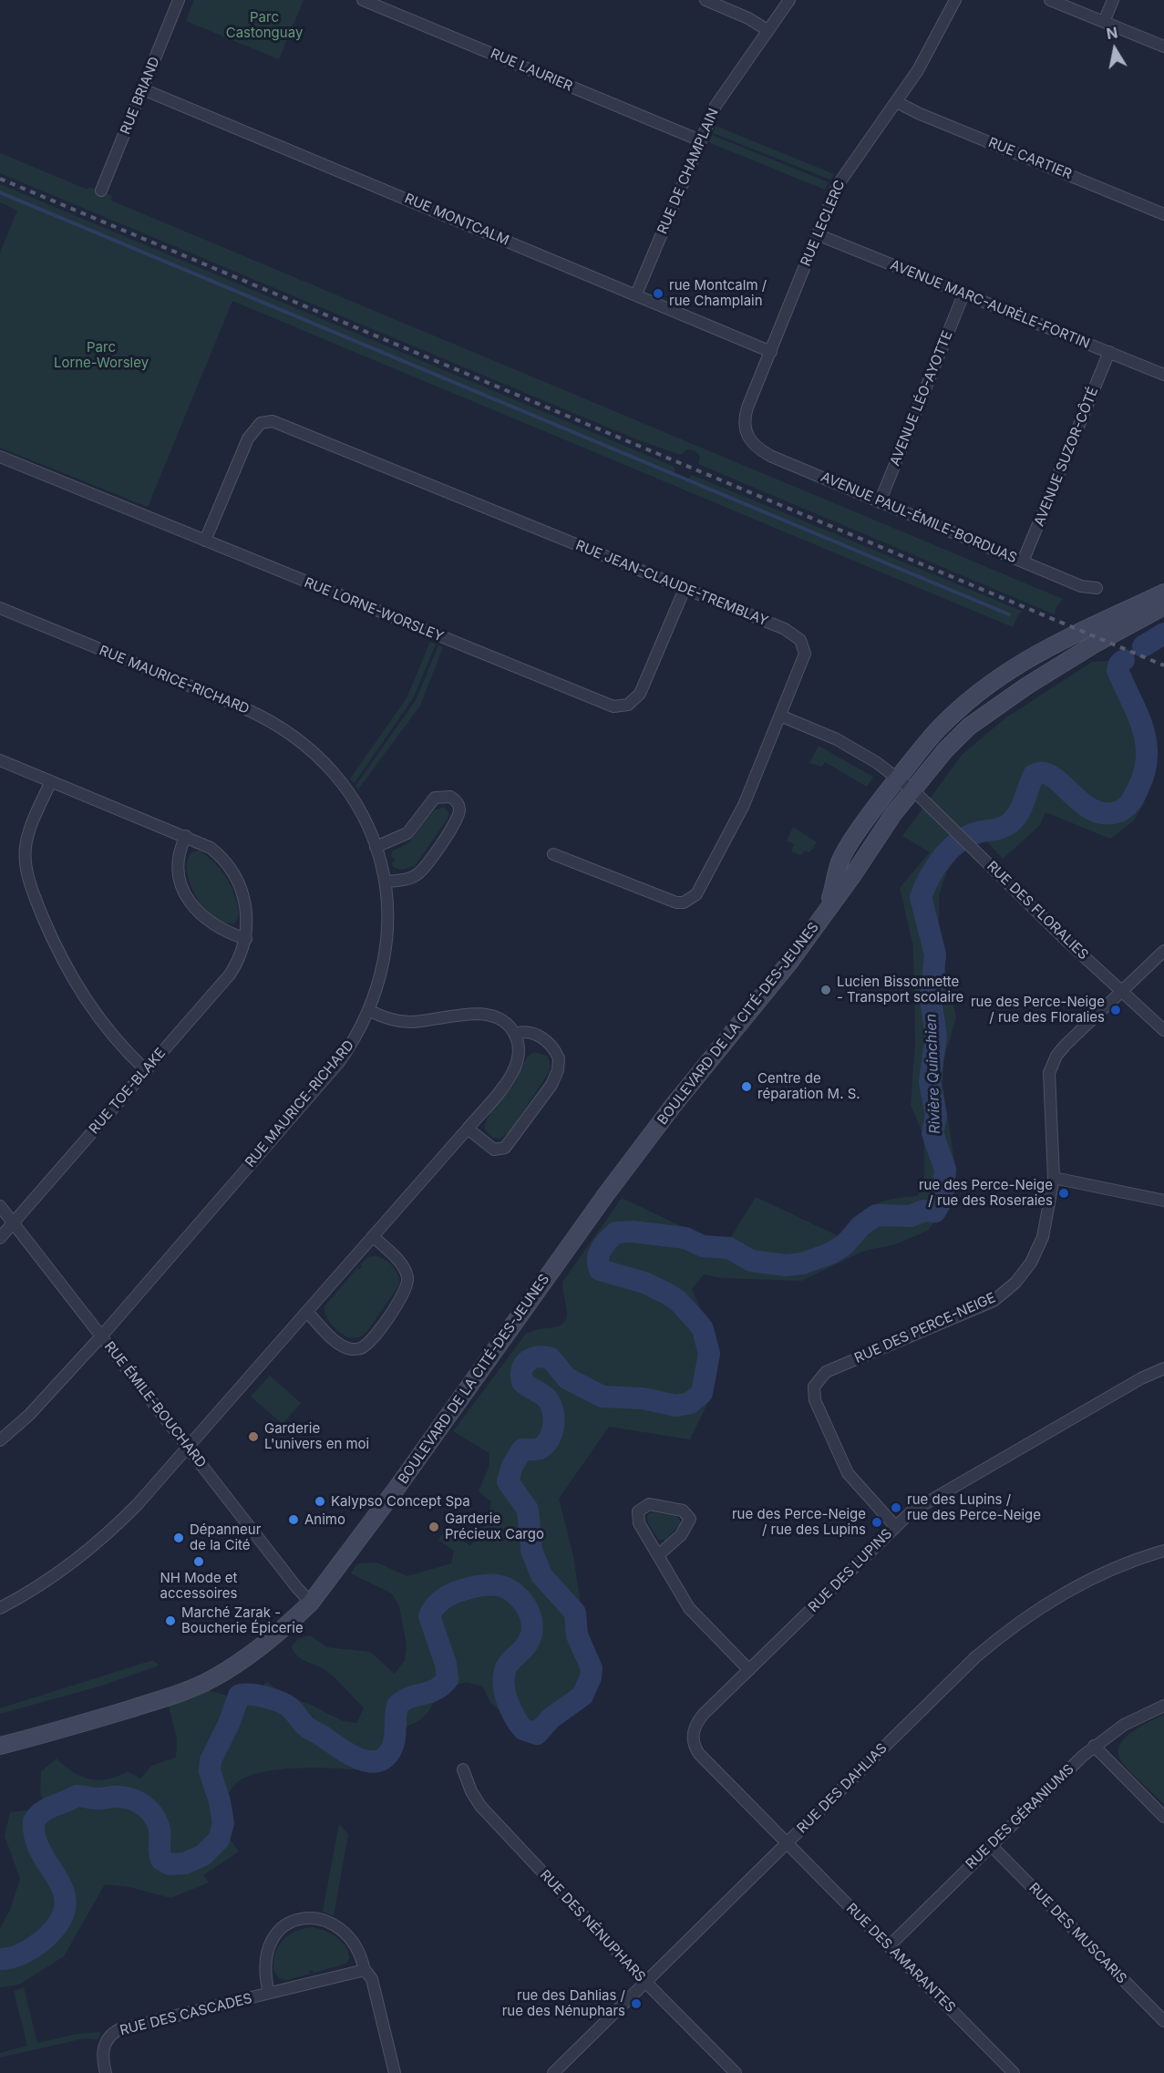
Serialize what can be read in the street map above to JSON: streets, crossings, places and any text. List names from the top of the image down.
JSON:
{
  "streets": {
    "main road": ["BOULEVARD DE LA CITÉ-DES-JEUNES"],
    "street": [
      "RUE LAURIER",
      "RUE BRIAND",
      "RUE CARTIER",
      "RUE DE CHAMPLAIN",
      "RUE MONTCALM",
      "RUE LECLERC",
      "AVENUE MARC-AURÈLE-FORTIN",
      "AVENUE LÉO-AYOTTE",
      "AVENUE SUZOR-CÔTÉ",
      "AVENUE PAUL-ÉMILE-BORDUAS",
      "RUE JEAN-CLAUDE-TREMBLAY",
      "RUE LORNE-WORSLEY",
      "RUE MAURICE-RICHARD",
      "RUE DES FLORALIES",
      "RUE TOE-BLAKE",
      "RUE DES PERCE-NEIGE",
      "RUE ÉMILE-BOUCHARD",
      "RUE DES LUPINS",
      "RUE DES DAHLIAS",
      "RUE DES GÉRANIUMS",
      "RUE DES NÉNUPHARS",
      "RUE DES MUSCARIS",
      "RUE DES AMARANTES",
      "RUE DES CASCADES"
    ]
  },
  "crossings": [
    ["RUE LAURIER", "RUE DE CHAMPLAIN"],
    ["RUE BRIAND", "RUE MONTCALM"],
    ["RUE CARTIER", "RUE LECLERC"],
    ["RUE DE CHAMPLAIN", "RUE MONTCALM"],
    ["RUE MONTCALM", "RUE LECLERC"],
    ["RUE LECLERC", "AVENUE MARC-AURÈLE-FORTIN"],
    ["RUE LECLERC", "AVENUE PAUL-ÉMILE-BORDUAS"],
    ["AVENUE MARC-AURÈLE-FORTIN", "AVENUE LÉO-AYOTTE"],
    ["AVENUE MARC-AURÈLE-FORTIN", "AVENUE SUZOR-CÔTÉ"],
    ["AVENUE LÉO-AYOTTE", "AVENUE PAUL-ÉMILE-BORDUAS"],
    ["AVENUE SUZOR-CÔTÉ", "AVENUE PAUL-ÉMILE-BORDUAS"],
    ["RUE JEAN-CLAUDE-TREMBLAY", "RUE LORNE-WORSLEY"],
    ["RUE JEAN-CLAUDE-TREMBLAY", "RUE DES FLORALIES"],
    ["RUE MAURICE-RICHARD", "RUE ÉMILE-BOUCHARD"],
    ["RUE DES FLORALIES", "BOULEVARD DE LA CITÉ-DES-JEUNES"],
    ["RUE DES FLORALIES", "RUE DES PERCE-NEIGE"],
    ["BOULEVARD DE LA CITÉ-DES-JEUNES", "RUE ÉMILE-BOUCHARD"],
    ["RUE TOE-BLAKE", "RUE ÉMILE-BOUCHARD"],
    ["RUE DES PERCE-NEIGE", "RUE DES LUPINS"],
    ["RUE DES LUPINS", "RUE DES DAHLIAS"],
    ["RUE DES LUPINS", "RUE DES AMARANTES"],
    ["RUE DES DAHLIAS", "RUE DES NÉNUPHARS"],
    ["RUE DES DAHLIAS", "RUE DES AMARANTES"],
    ["RUE DES GÉRANIUMS", "RUE DES MUSCARIS"],
    ["RUE DES GÉRANIUMS", "RUE DES AMARANTES"]
  ],
  "water": ["Rivière Quinchien"],
  "parks": ["Parc Castonguay", "Parc Lorne-Worsley"],
  "places": [
    "rue Montcalm / rue Champlain",
    "Lucien Bissonnette - Transport scolaire",
    "rue des Perce-Neige / rue des Floralies",
    "Centre de réparation M. S.",
    "rue des Perce-Neige / rue des Roseraies",
    "Garderie L'univers en moi",
    "Kalypso Concept Spa",
    "rue des Lupins / rue des Perce-Neige",
    "Animo",
    "rue des Perce-Neige / rue des Lupins",
    "Garderie Précieux Cargo",
    "Dépanneur de la Cité",
    "NH Mode et accessoires",
    "Marché Zarak - Boucherie Épicerie",
    "rue des Dahlias / rue des Nénuphars"
  ],
  "north": "top"
}
